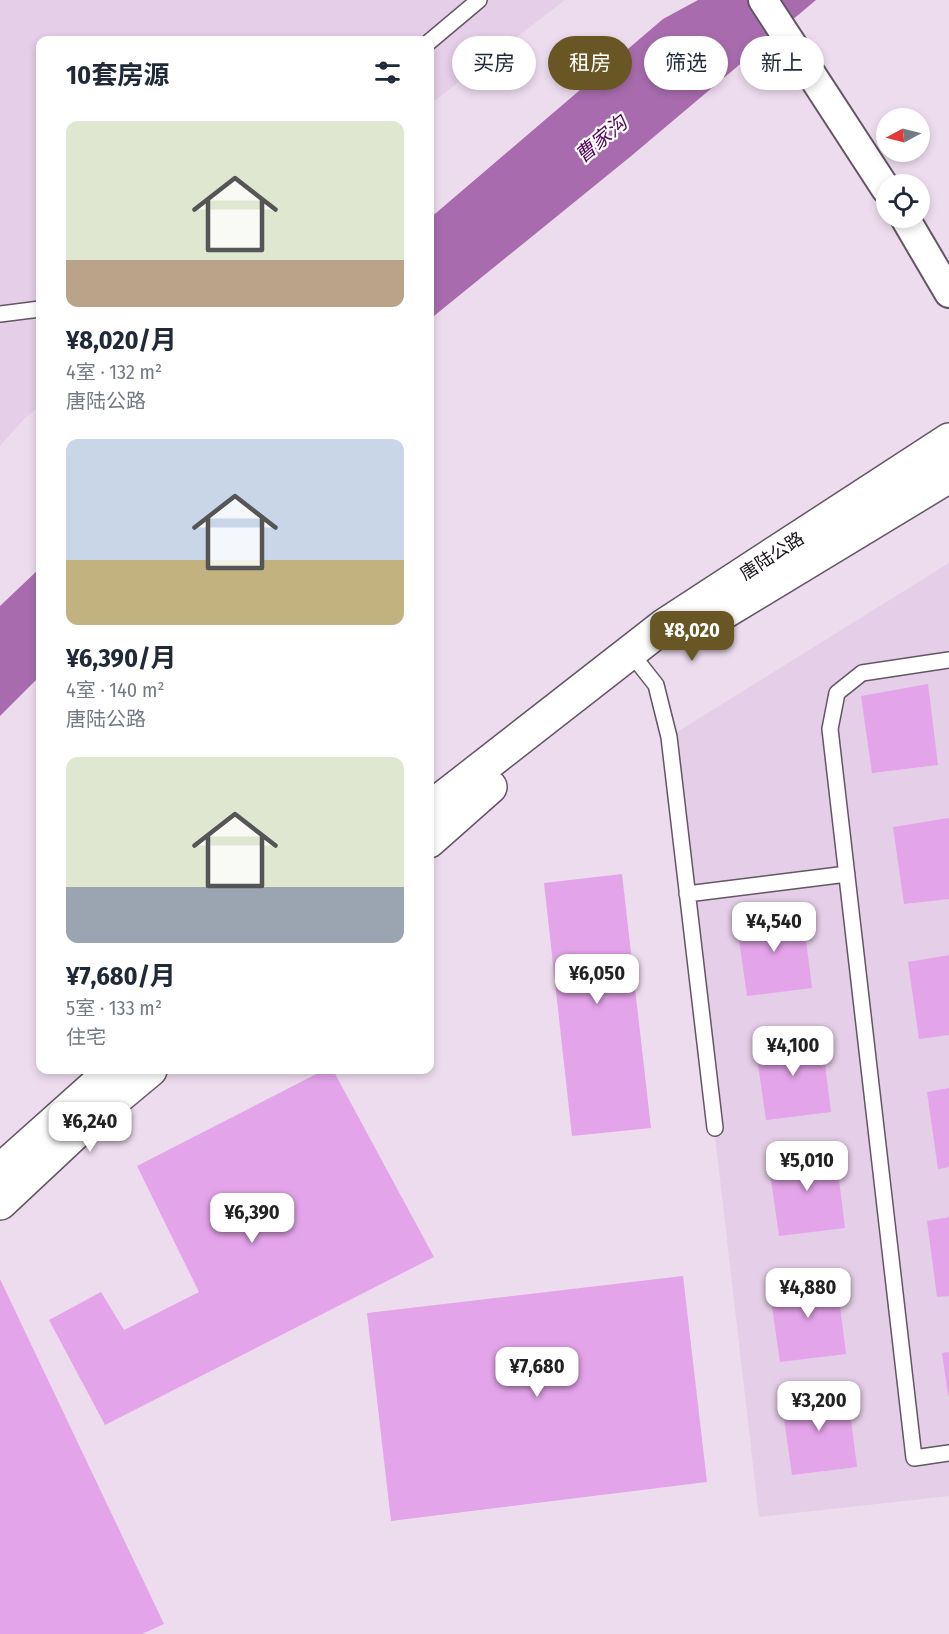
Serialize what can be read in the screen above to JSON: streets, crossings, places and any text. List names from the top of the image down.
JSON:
{
  "streets": {
    "main road": ["唐陆公路"]
  },
  "water": ["曹家沟"],
  "north": "left",
  "page": {
    "chip": [
      "买房",
      "租房",
      "筛选",
      "新上"
    ],
    "heading": "10套房源",
    "list": [
      {
        "name": "¥8,020/月",
        "note": "4室 · 132 m² · 唐陆公路"
      },
      {
        "name": "¥6,390/月",
        "note": "4室 · 140 m² · 唐陆公路"
      },
      {
        "name": "¥7,680/月",
        "note": "5室 · 133 m² · 住宅"
      }
    ],
    "price": [
      "¥8,020",
      "¥4,540",
      "¥6,050",
      "¥4,100",
      "¥6,240",
      "¥5,010",
      "¥6,390",
      "¥4,880",
      "¥7,680",
      "¥3,200"
    ]
  }
}
